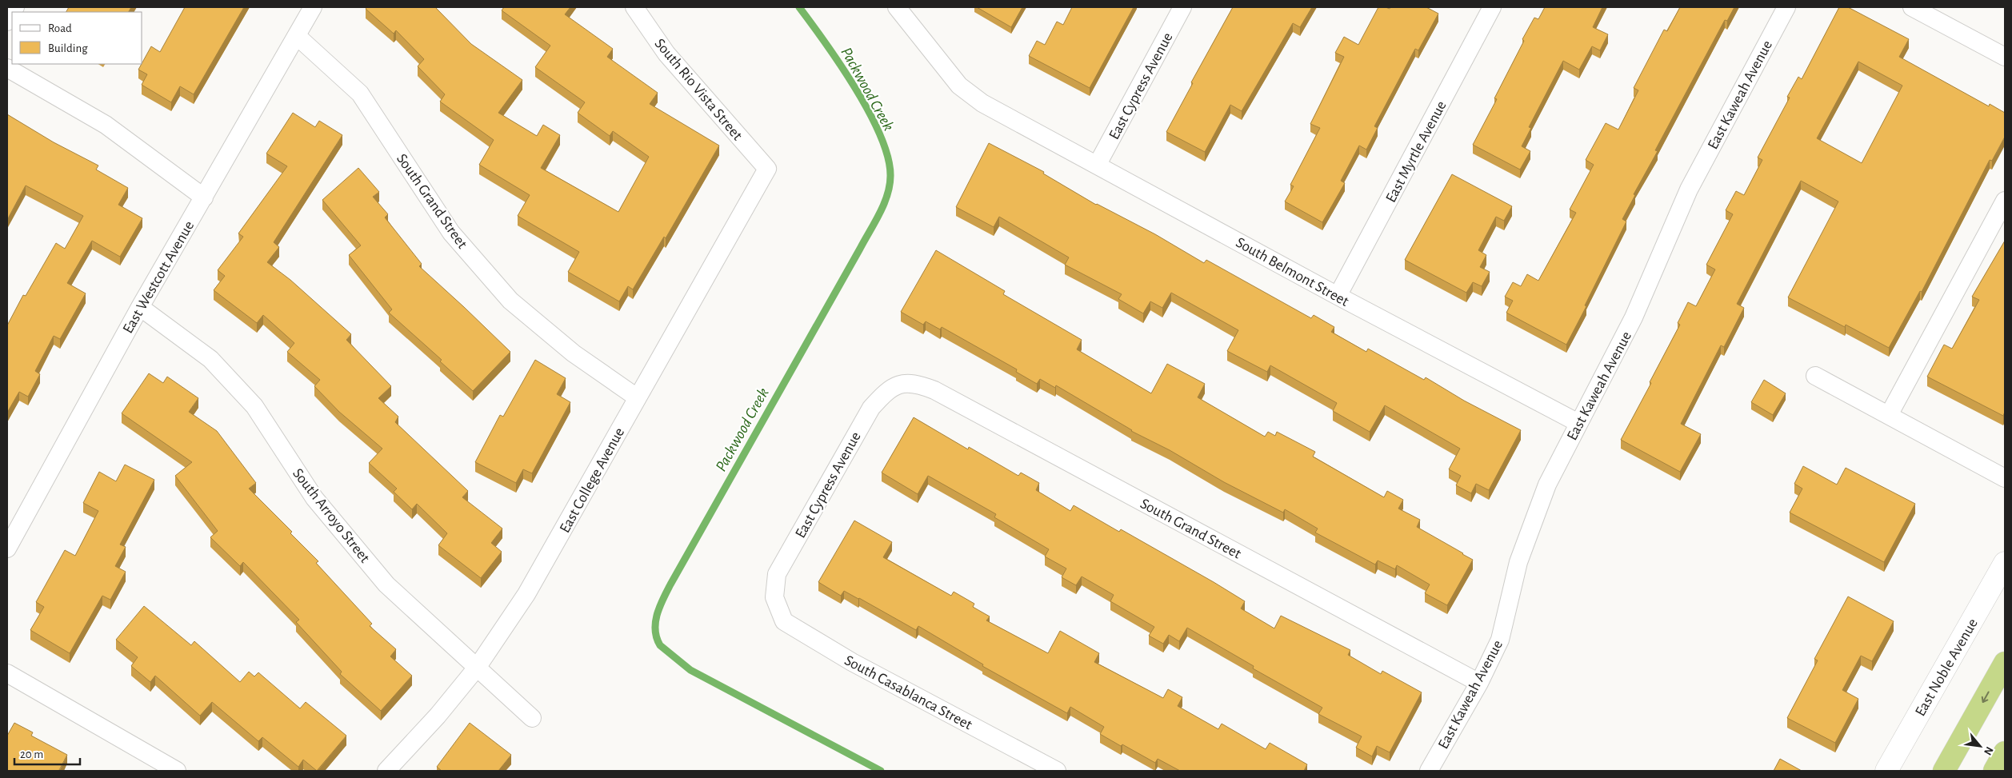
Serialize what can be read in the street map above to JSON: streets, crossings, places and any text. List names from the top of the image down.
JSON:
{
  "streets": {
    "street": [
      "East Cypress Avenue",
      "South Rio Vista Street",
      "East Kaweah Avenue",
      "East Myrtle Avenue",
      "South Grand Street",
      "South Belmont Street",
      "East Westcott Avenue",
      "East College Avenue",
      "South Arroyo Street",
      "East Noble Avenue",
      "South Casablanca Street"
    ]
  },
  "crossings": [
    ["East Cypress Avenue", "South Grand Street"],
    ["East Cypress Avenue", "South Belmont Street"],
    ["East Cypress Avenue", "South Casablanca Street"],
    ["South Rio Vista Street", "East College Avenue"],
    ["East Kaweah Avenue", "South Grand Street"],
    ["East Kaweah Avenue", "South Belmont Street"],
    ["East Myrtle Avenue", "South Belmont Street"],
    ["South Grand Street", "East Westcott Avenue"],
    ["South Grand Street", "East College Avenue"],
    ["East Westcott Avenue", "South Arroyo Street"],
    ["East College Avenue", "South Arroyo Street"]
  ],
  "water": ["Packwood Creek"],
  "legend": ["Road", "Building"],
  "scale_bar": "20 m",
  "north": "bottom right"
}
